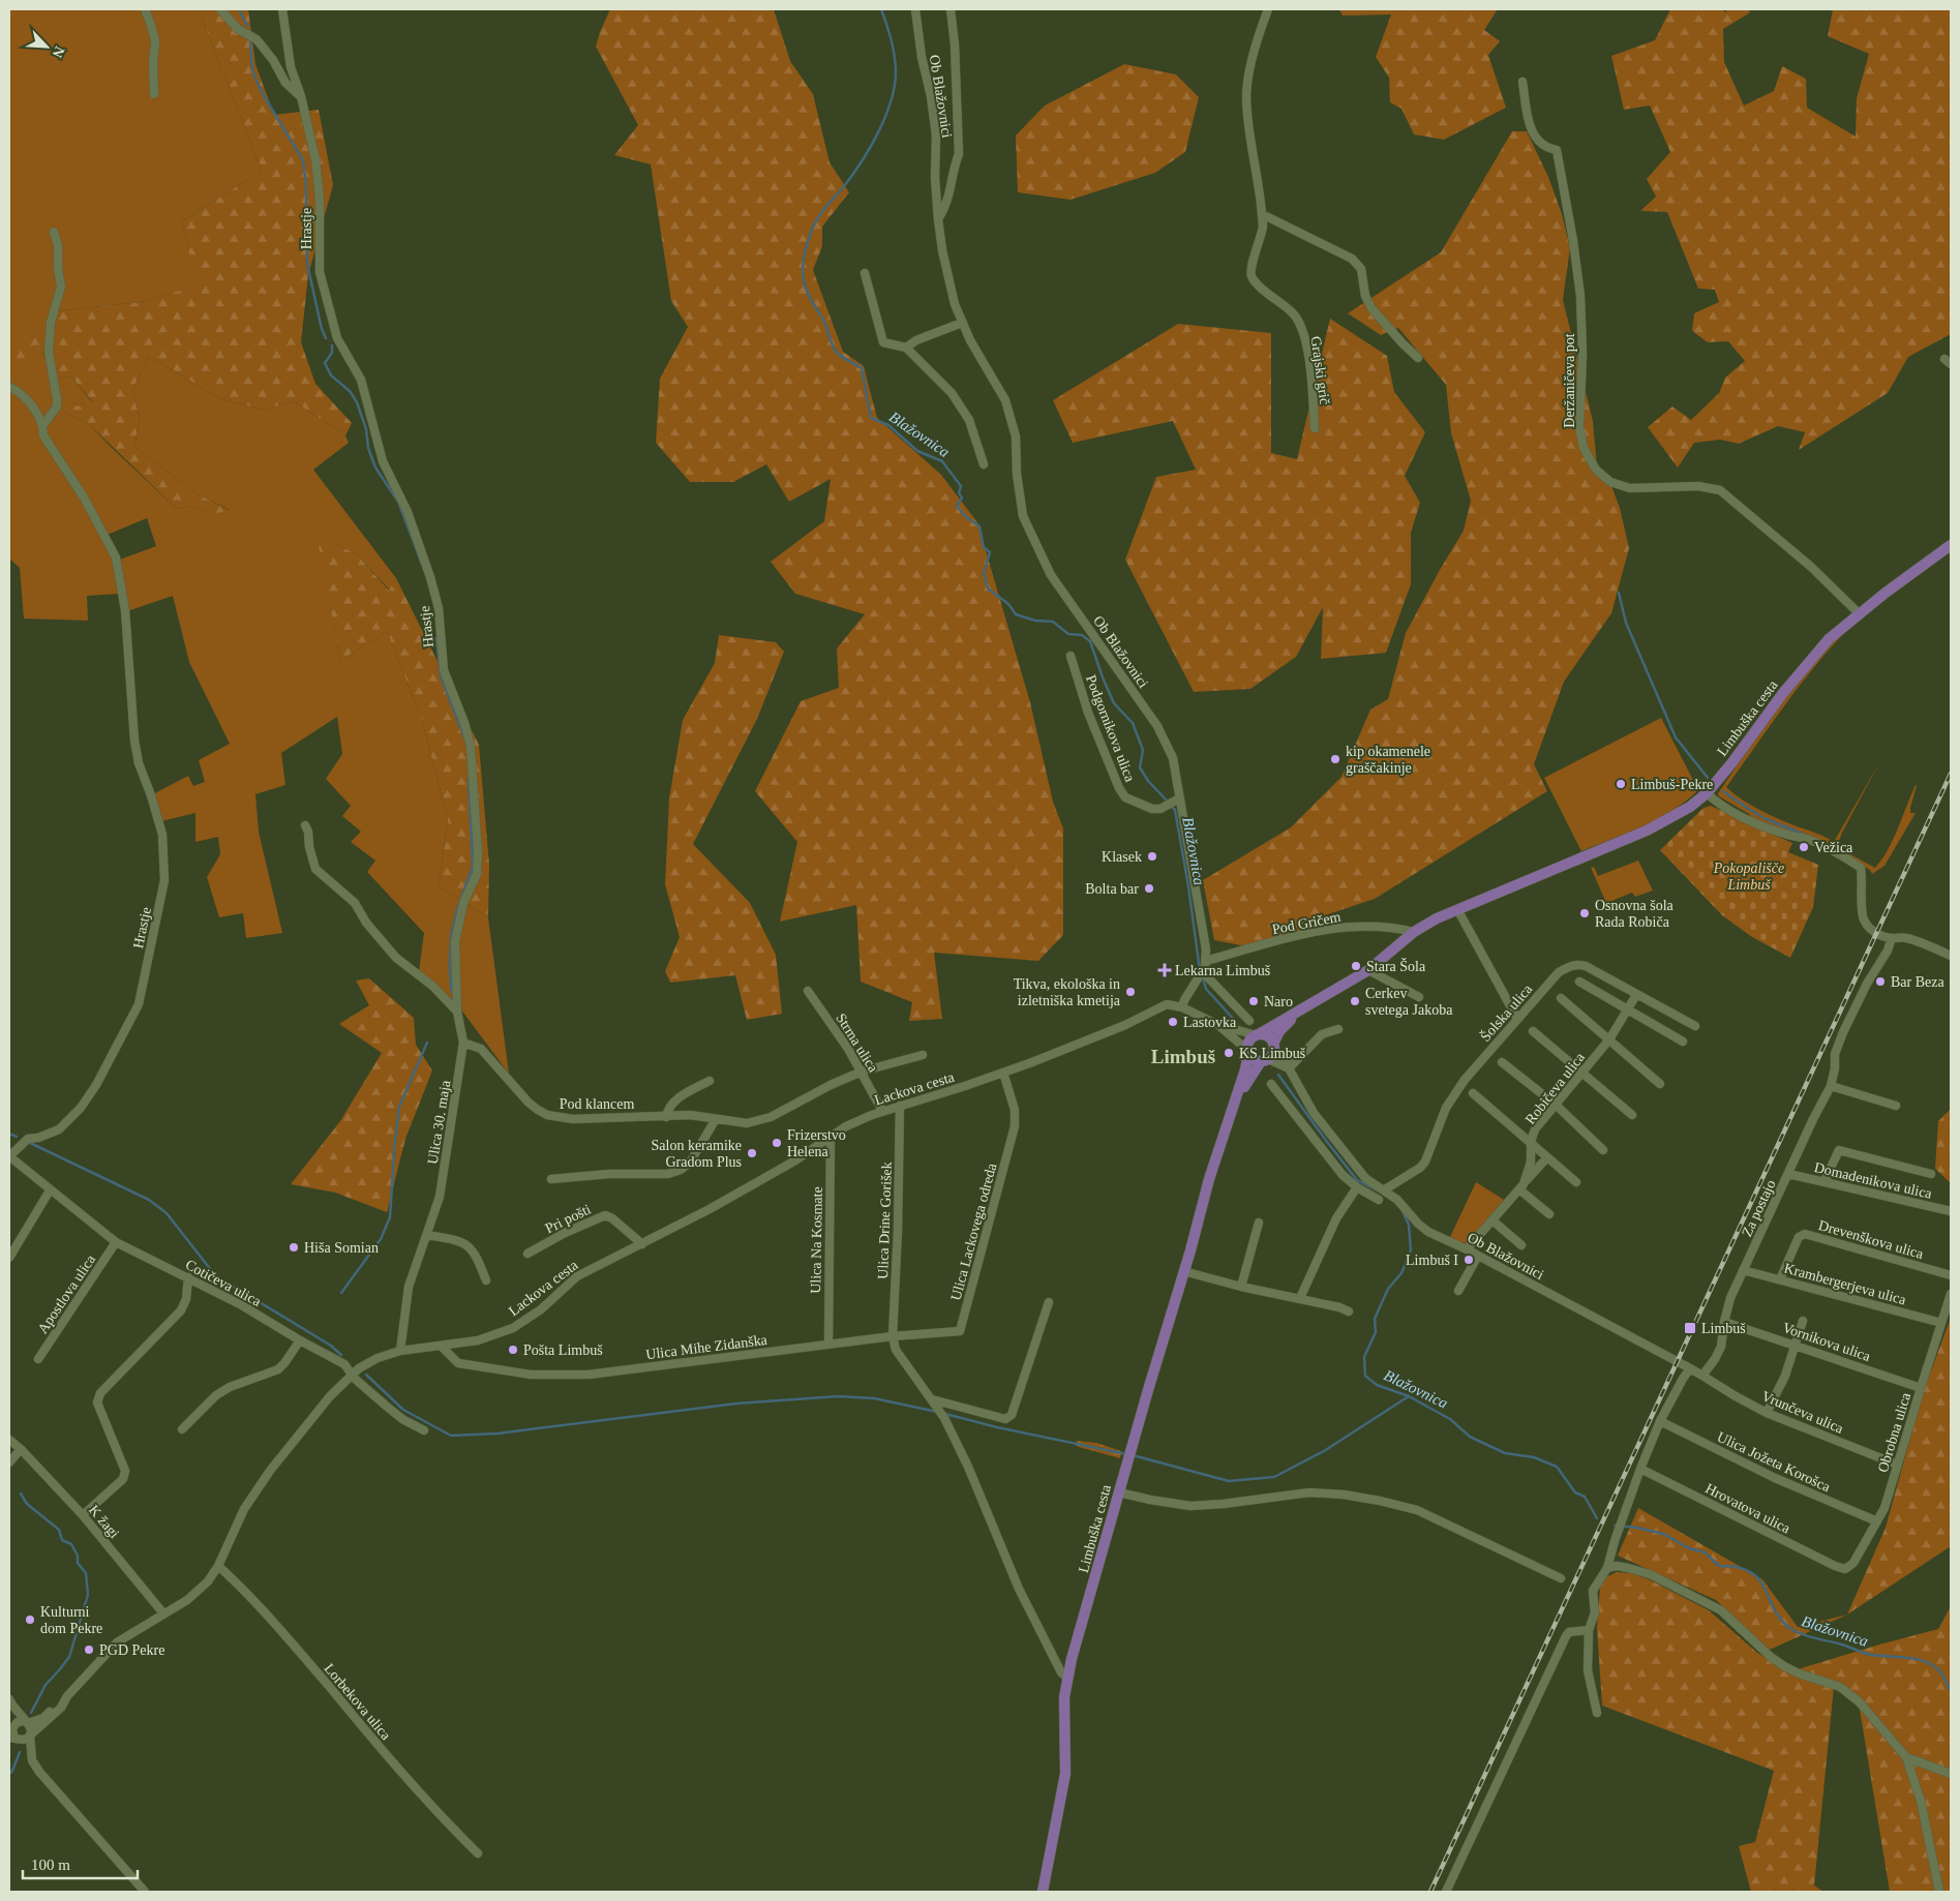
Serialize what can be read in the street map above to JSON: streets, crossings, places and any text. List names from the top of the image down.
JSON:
{
  "streets": {
    "main road": ["Limbuška cesta"],
    "street": [
      "Ob Blažovnici",
      "Hrastje",
      "Grajski grič",
      "Deržaničeva pot",
      "Podgornikova ulica",
      "Pod Gričem",
      "Šolska ulica",
      "Strma ulica",
      "Lackova cesta",
      "Robičeva ulica",
      "Pod klancem",
      "Ulica 30. maja",
      "Domadenikova ulica",
      "Za postajo",
      "Pri pošti",
      "Ulica Drine Gorišek",
      "Ulica Lackovega odreda",
      "Drevenškova ulica",
      "Ulica Na Kosmate",
      "Cotičeva ulica",
      "Krambergerjeva ulica",
      "Apostlova ulica",
      "Vornikova ulica",
      "Ulica Mihe Zidanška",
      "Vrunčeva ulica",
      "Obrobna ulica",
      "Ulica Jožeta Korošca",
      "Hrovatova ulica",
      "K žagi",
      "Lorbekova ulica"
    ]
  },
  "crossings": [
    ["Ob Blažovnici", "Podgornikova ulica"],
    ["Ob Blažovnici", "Pod Gričem"],
    ["Ob Blažovnici", "Šolska ulica"],
    ["Ob Blažovnici", "Robičeva ulica"],
    ["Hrastje", "Ulica 30. maja"],
    ["Hrastje", "Cotičeva ulica"],
    ["Deržaničeva pot", "Limbuška cesta"],
    ["Limbuška cesta", "Pod Gričem"],
    ["Šolska ulica", "Robičeva ulica"],
    ["Strma ulica", "Lackova cesta"],
    ["Strma ulica", "Pod klancem"],
    ["Lackova cesta", "Ulica 30. maja"],
    ["Lackova cesta", "Pri pošti"],
    ["Lackova cesta", "Ulica Drine Gorišek"],
    ["Lackova cesta", "Ulica Lackovega odreda"],
    ["Lackova cesta", "Ulica Na Kosmate"],
    ["Lackova cesta", "Cotičeva ulica"],
    ["Lackova cesta", "Ulica Mihe Zidanška"],
    ["Lackova cesta", "K žagi"],
    ["Lackova cesta", "Lorbekova ulica"],
    ["Pod klancem", "Ulica 30. maja"],
    ["Domadenikova ulica", "Za postajo"],
    ["Za postajo", "Krambergerjeva ulica"],
    ["Za postajo", "Vornikova ulica"],
    ["Za postajo", "Vrunčeva ulica"],
    ["Ulica Drine Gorišek", "Ulica Lackovega odreda"],
    ["Ulica Drine Gorišek", "Ulica Mihe Zidanška"],
    ["Ulica Lackovega odreda", "Ulica Mihe Zidanška"],
    ["Drevenškova ulica", "Krambergerjeva ulica"],
    ["Ulica Na Kosmate", "Ulica Mihe Zidanška"],
    ["Cotičeva ulica", "Apostlova ulica"],
    ["Krambergerjeva ulica", "Obrobna ulica"],
    ["Vornikova ulica", "Obrobna ulica"],
    ["Vrunčeva ulica", "Obrobna ulica"],
    ["Obrobna ulica", "Ulica Jožeta Korošca"],
    ["Obrobna ulica", "Hrovatova ulica"]
  ],
  "districts": ["Limbuš"],
  "water": ["Blažovnica"],
  "parks": ["Pokopališče Limbuš"],
  "places": {
    "other": [
      "kip okamenele graščakinje",
      "Limbuš-Pekre",
      "Vežica",
      "Klasek",
      "Bolta bar",
      "Osnovna šola Rada Robiča",
      "Stara Šola",
      "Bar Beza",
      "Tikva, ekološka in izletniška kmetija",
      "Naro",
      "Cerkev svetega Jakoba",
      "Lastovka",
      "KS Limbuš",
      "Frizerstvo Helena",
      "Salon keramike Gradom Plus",
      "Hiša Somian",
      "Limbuš I",
      "Pošta Limbuš",
      "Kulturni dom Pekre",
      "PGD Pekre"
    ],
    "health": ["Lekarna Limbuš"],
    "transit": ["Limbuš"]
  },
  "scale_bar": "100 m",
  "north": "bottom right"
}
